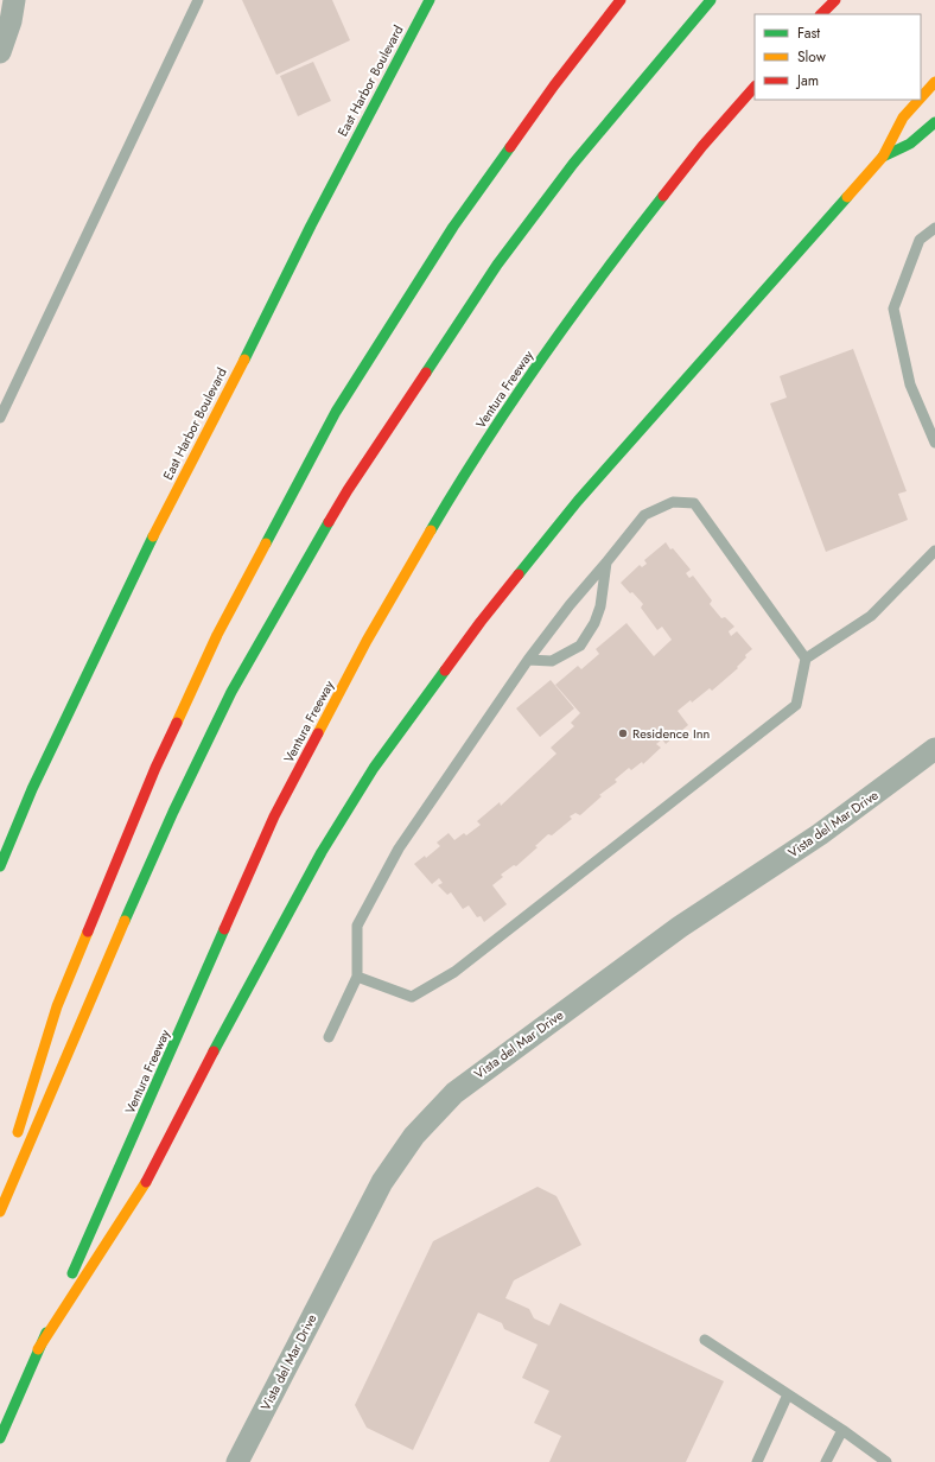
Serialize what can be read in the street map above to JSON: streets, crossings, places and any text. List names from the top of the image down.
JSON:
{
  "streets": {
    "main road": ["East Harbor Boulevard", "Ventura Freeway"],
    "street": ["Vista del Mar Drive"]
  },
  "places": ["Residence Inn"],
  "legend": ["Fast", "Slow", "Jam"]
}
